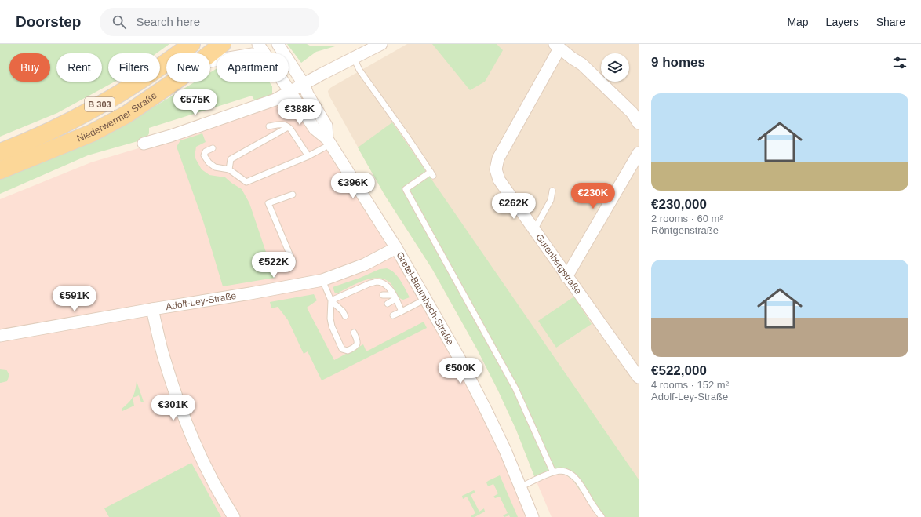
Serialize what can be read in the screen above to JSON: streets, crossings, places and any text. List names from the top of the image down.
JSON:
{
  "streets": {
    "main road": ["B 303", "Niederwerrner Straße"],
    "street": ["Gutenbergstraße", "Gretel-Baumbach-Straße", "Adolf-Ley-Straße"]
  },
  "crossings": [
    ["Gretel-Baumbach-Straße", "Adolf-Ley-Straße"]
  ],
  "page": {
    "header": "Doorstep",
    "search": "Search here",
    "nav": ["Map", "Layers", "Share"],
    "heading": "9 homes",
    "chip": [
      "Buy",
      "Rent",
      "Filters",
      "New",
      "Apartment"
    ],
    "list": [
      {
        "name": "€230,000",
        "note": "2 rooms · 60 m² · Röntgenstraße"
      },
      {
        "name": "€522,000",
        "note": "4 rooms · 152 m² · Adolf-Ley-Straße"
      }
    ],
    "price": [
      "€575K",
      "€388K",
      "€396K",
      "€230K",
      "€262K",
      "€522K",
      "€591K",
      "€500K",
      "€301K"
    ]
  }
}
